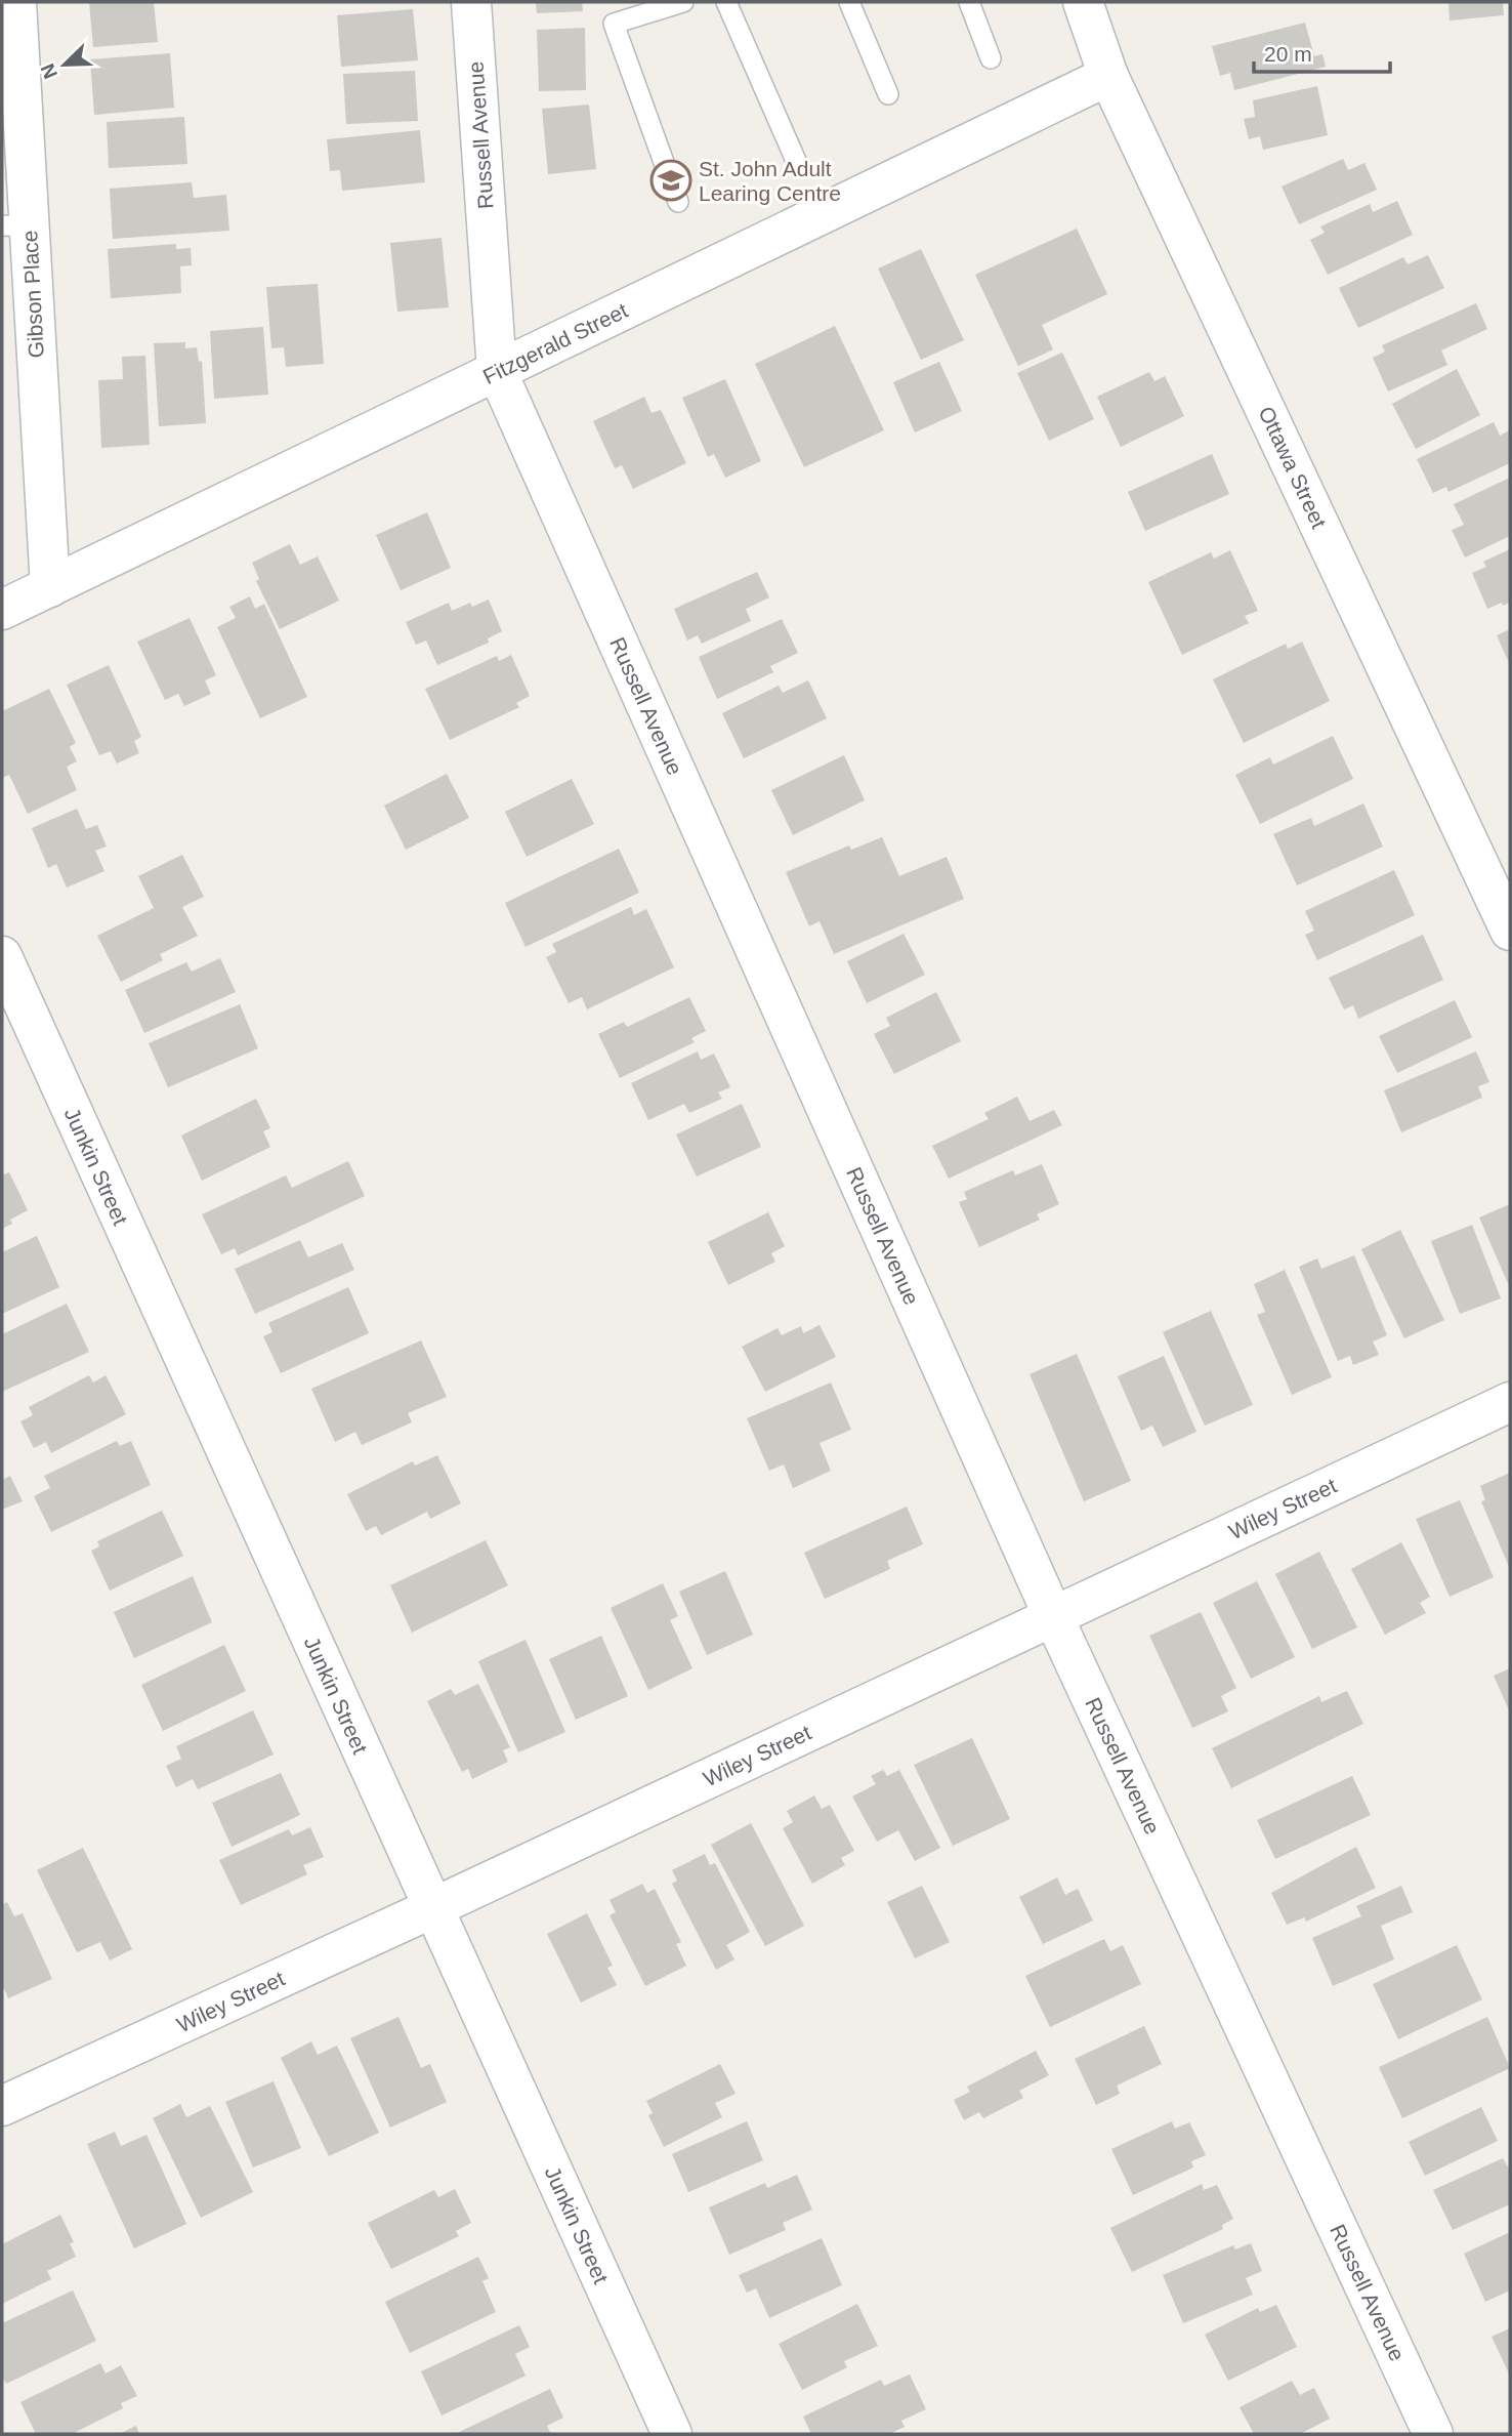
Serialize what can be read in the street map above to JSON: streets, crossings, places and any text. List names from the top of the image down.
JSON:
{
  "streets": {
    "street": [
      "Russell Avenue",
      "Gibson Place",
      "Fitzgerald Street",
      "Ottawa Street",
      "Junkin Street",
      "Wiley Street"
    ]
  },
  "crossings": [
    ["Russell Avenue", "Fitzgerald Street"],
    ["Russell Avenue", "Wiley Street"],
    ["Gibson Place", "Fitzgerald Street"],
    ["Fitzgerald Street", "Ottawa Street"],
    ["Junkin Street", "Wiley Street"]
  ],
  "places": {
    "school or university": ["St. John Adult Learing Centre"]
  },
  "scale_bar": "20 m",
  "north": "bottom left"
}
